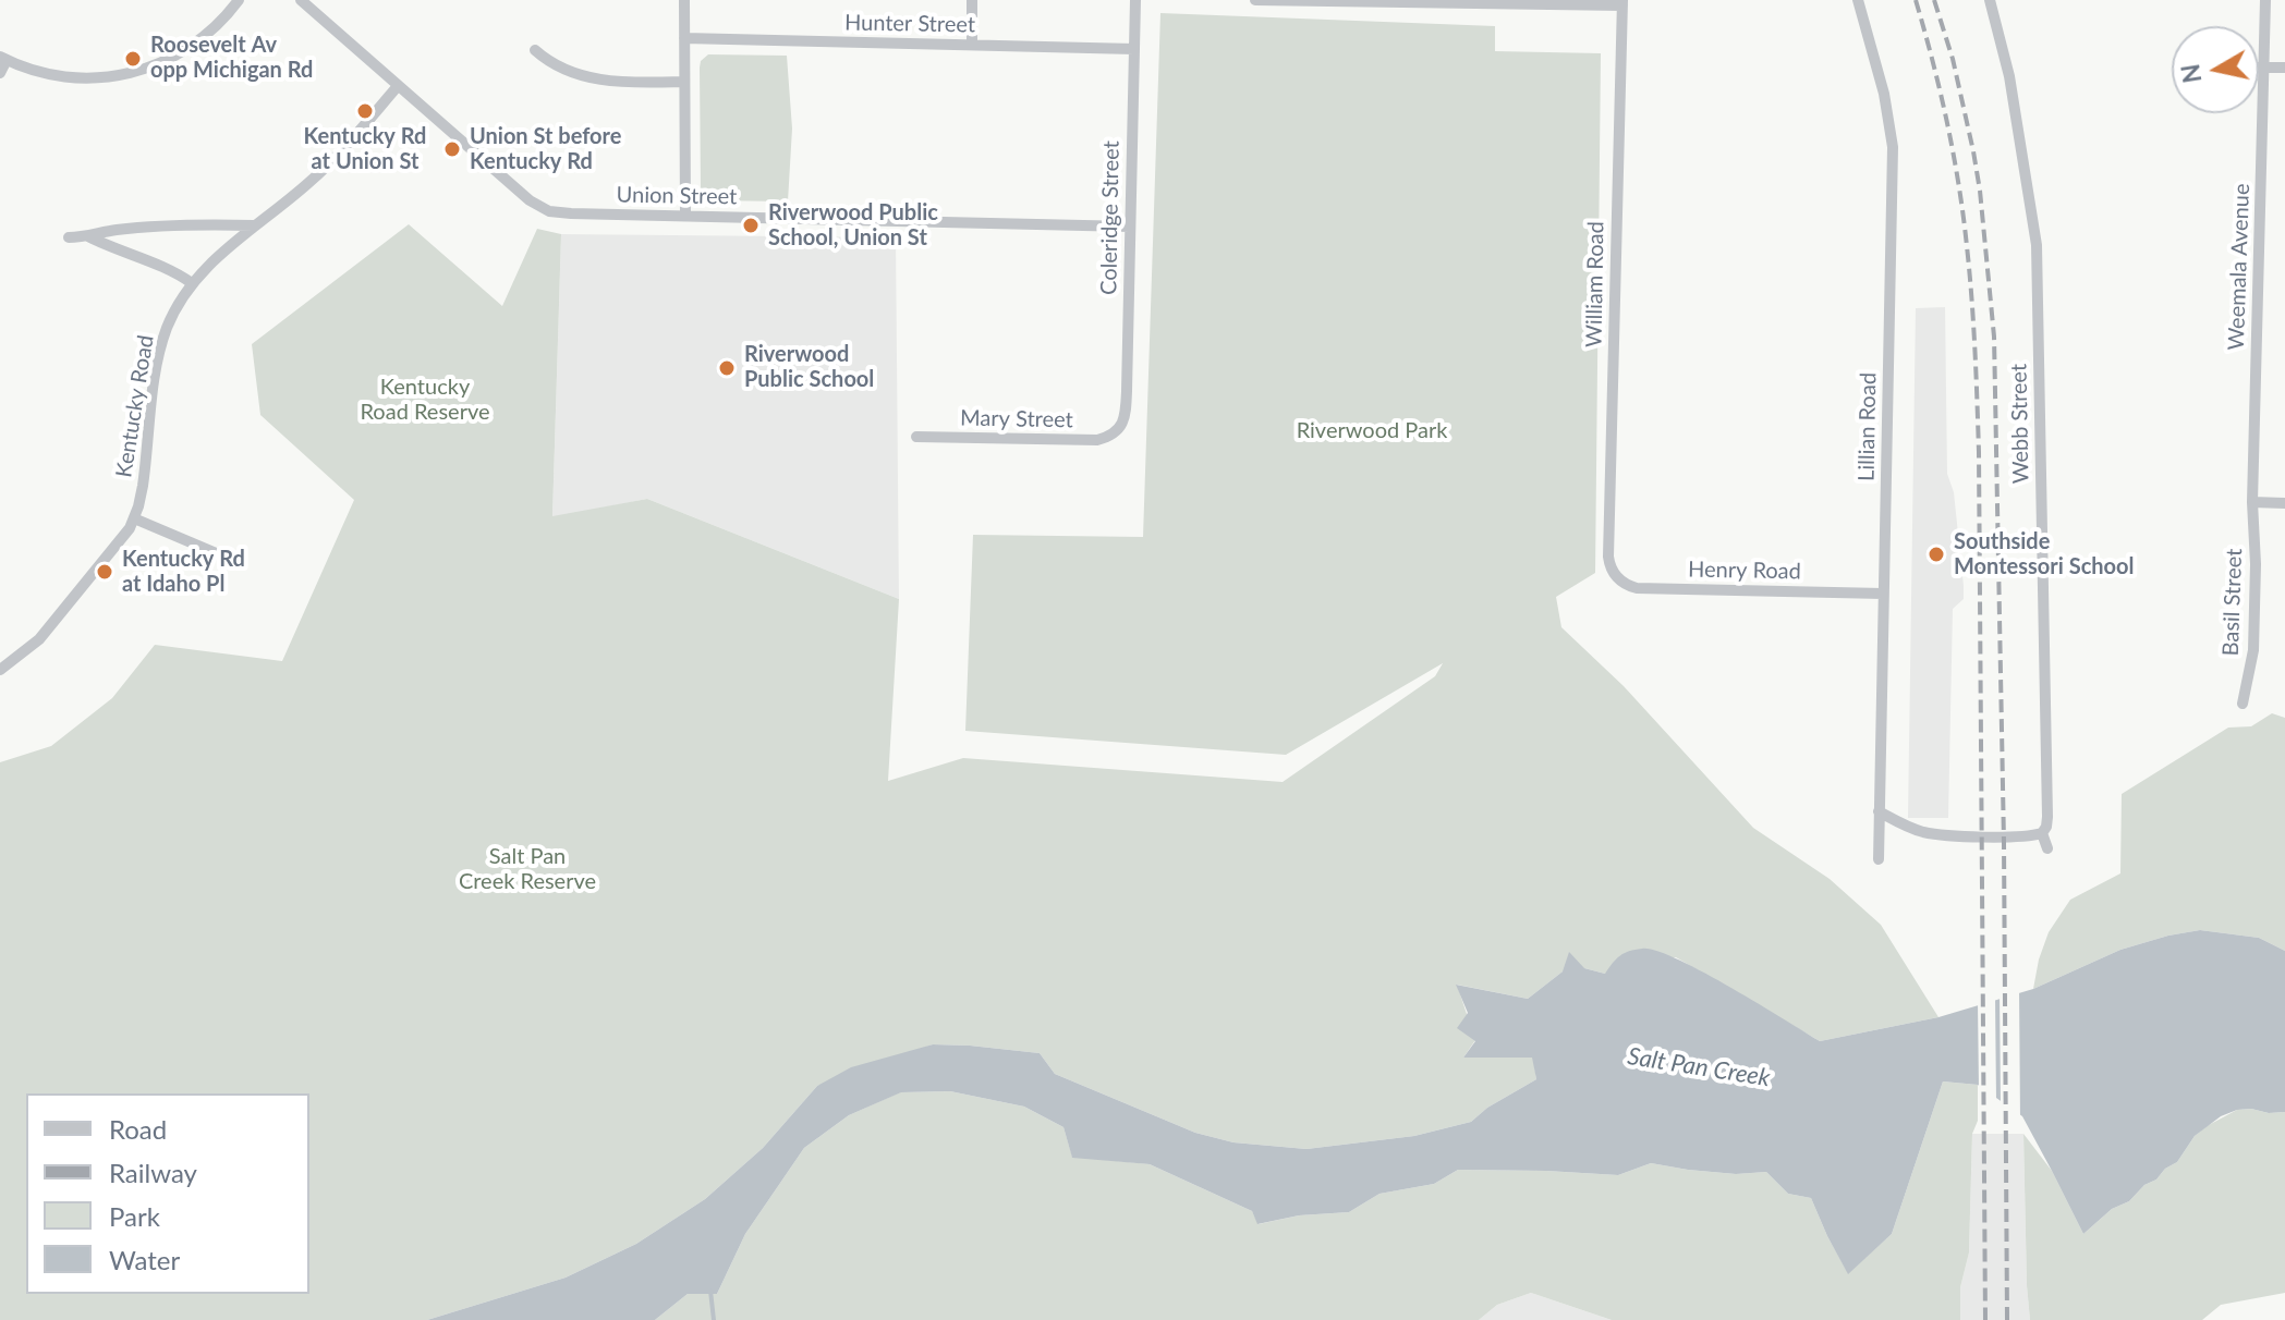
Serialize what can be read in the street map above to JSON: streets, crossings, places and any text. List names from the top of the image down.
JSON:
{
  "streets": {
    "street": [
      "Hunter Street",
      "Union Street",
      "Coleridge Street",
      "Weemala Avenue",
      "William Road",
      "Kentucky Road",
      "Mary Street",
      "Webb Street",
      "Lillian Road",
      "Henry Road",
      "Basil Street"
    ]
  },
  "crossings": [
    ["Hunter Street", "Coleridge Street"],
    ["Union Street", "Coleridge Street"],
    ["Union Street", "Kentucky Road"],
    ["Coleridge Street", "Mary Street"],
    ["Weemala Avenue", "Basil Street"],
    ["William Road", "Henry Road"],
    ["Lillian Road", "Henry Road"]
  ],
  "water": ["Salt Pan Creek"],
  "parks": ["Kentucky Road Reserve", "Riverwood Park", "Salt Pan Creek Reserve"],
  "places": [
    "Roosevelt Av opp Michigan Rd",
    "Kentucky Rd at Union St",
    "Union St before Kentucky Rd",
    "Riverwood Public School, Union St",
    "Riverwood Public School",
    "Southside Montessori School",
    "Kentucky Rd at Idaho Pl"
  ],
  "legend": [
    "Road",
    "Railway",
    "Park",
    "Water"
  ],
  "north": "left"
}
